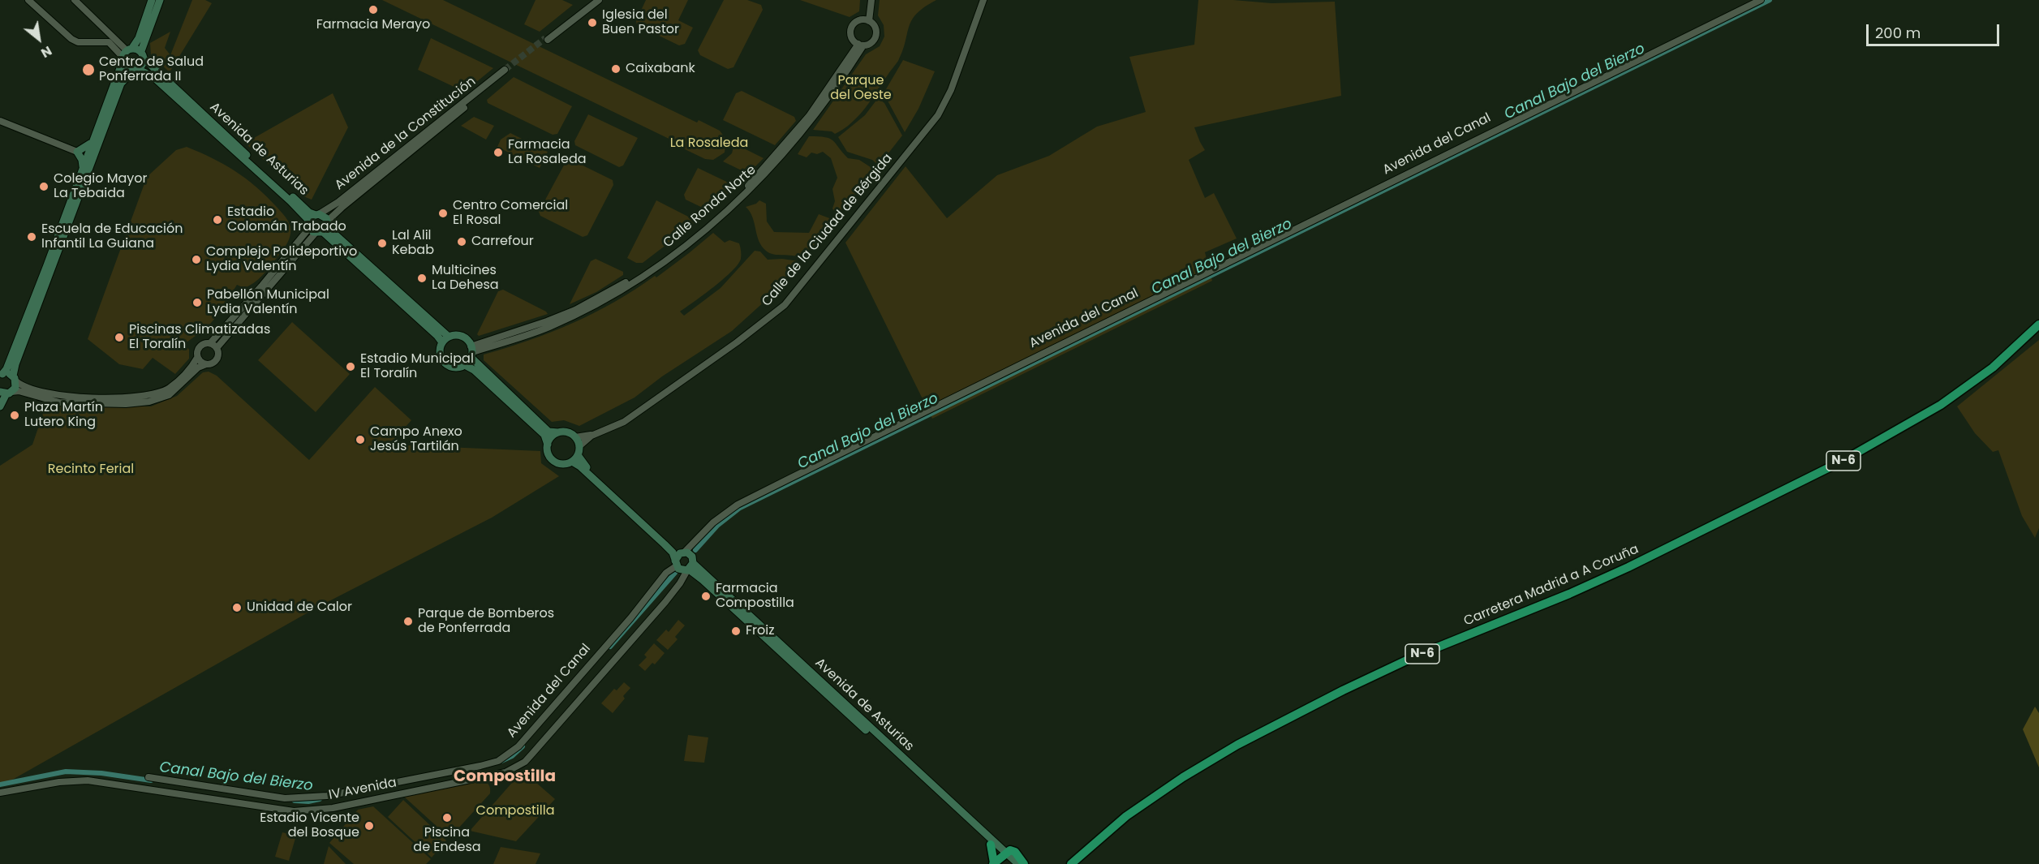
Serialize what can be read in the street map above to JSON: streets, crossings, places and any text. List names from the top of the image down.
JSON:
{
  "streets": {
    "highway": ["N-6", "Carretera Madrid a A Coruña"],
    "main road": ["Avenida de Asturias"],
    "street": [
      "Avenida de la Constitución",
      "Avenida del Canal",
      "Calle Ronda Norte",
      "Calle de la Ciudad de Bérgida",
      "IV Avenida"
    ]
  },
  "crossings": [
    ["Avenida de la Constitución", "Avenida de Asturias"]
  ],
  "districts": ["Compostilla"],
  "water": ["Canal Bajo del Bierzo"],
  "parks": [
    "Parque del Oeste",
    "La Rosaleda",
    "Recinto Ferial",
    "Compostilla"
  ],
  "places": [
    "Farmacia Merayo",
    "Iglesia del Buen Pastor",
    "Caixabank",
    "Centro de Salud Ponferrada II",
    "Farmacia La Rosaleda",
    "Colegio Mayor La Tebaida",
    "Centro Comercial El Rosal",
    "Estadio Colomán Trabado",
    "Escuela de Educación Infantil La Guiana",
    "Carrefour",
    "Lal Alil Kebab",
    "Complejo Polideportivo Lydia Valentín",
    "Multicines La Dehesa",
    "Pabellón Municipal Lydia Valentín",
    "Piscinas Climatizadas El Toralín",
    "Estadio Municipal El Toralín",
    "Plaza Martín Lutero King",
    "Campo Anexo Jesús Tartilán",
    "Farmacia Compostilla",
    "Unidad de Calor",
    "Parque de Bomberos de Ponferrada",
    "Froiz",
    "Piscina de Endesa",
    "Estadio Vicente del Bosque"
  ],
  "scale_bar": "200 m",
  "north": "bottom right"
}
